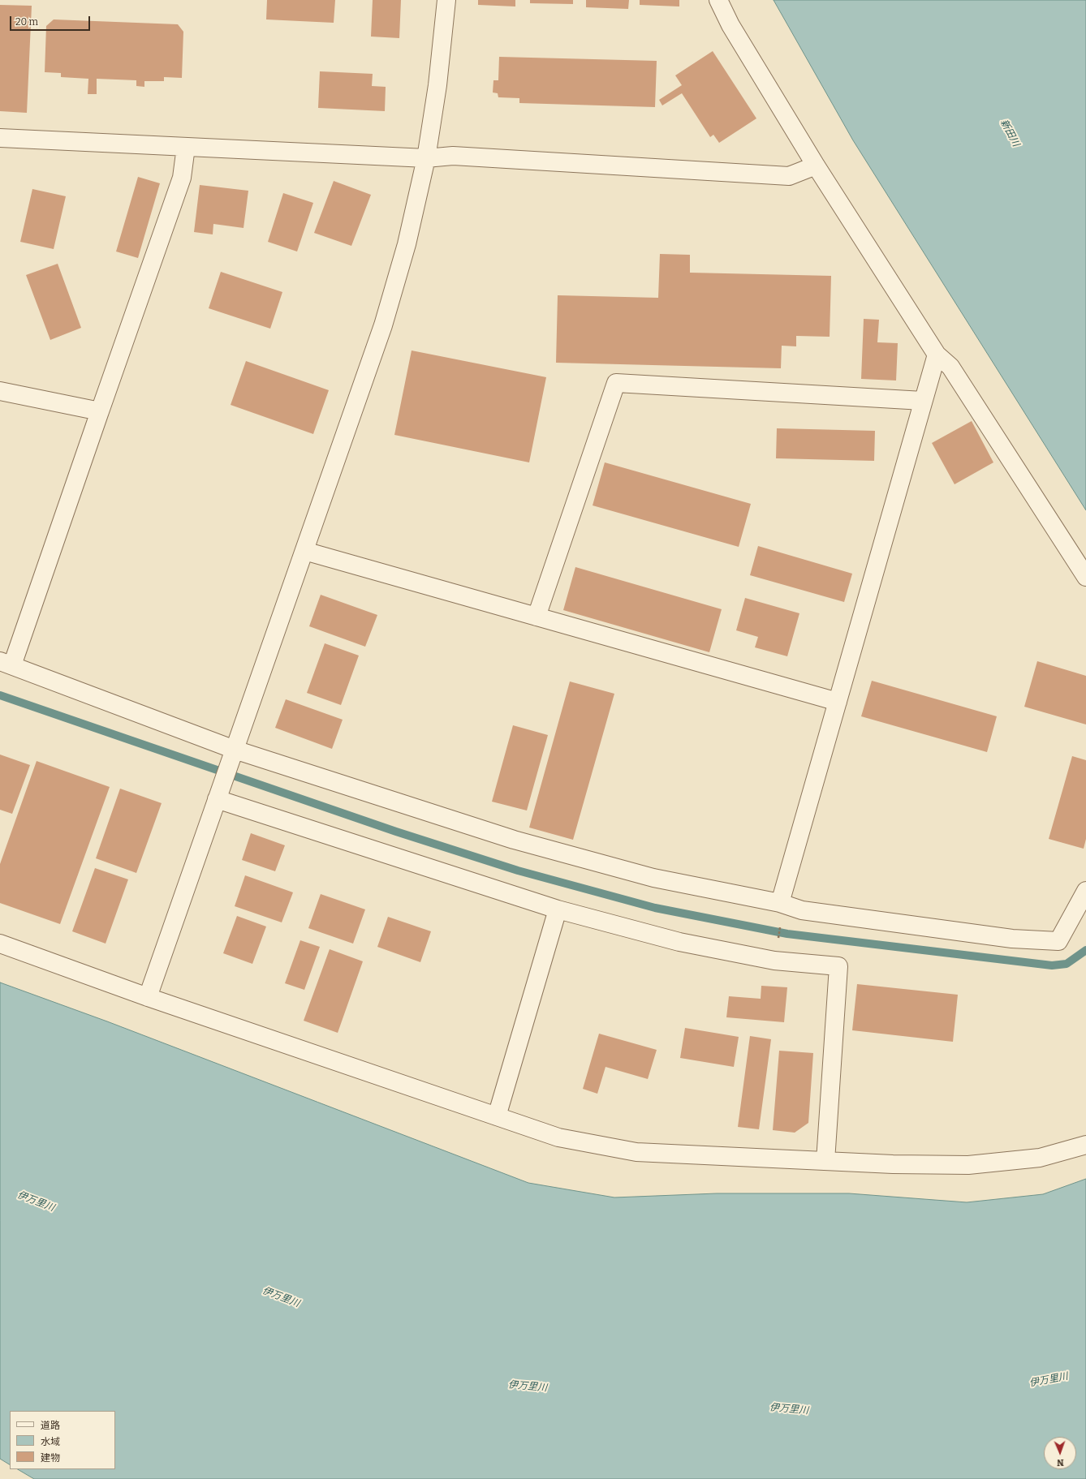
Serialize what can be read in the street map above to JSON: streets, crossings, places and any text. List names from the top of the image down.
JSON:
{
  "water": ["新田川", "伊万里川"],
  "legend": ["道路", "水域", "建物"],
  "scale_bar": "20 m",
  "north": "bottom"
}
